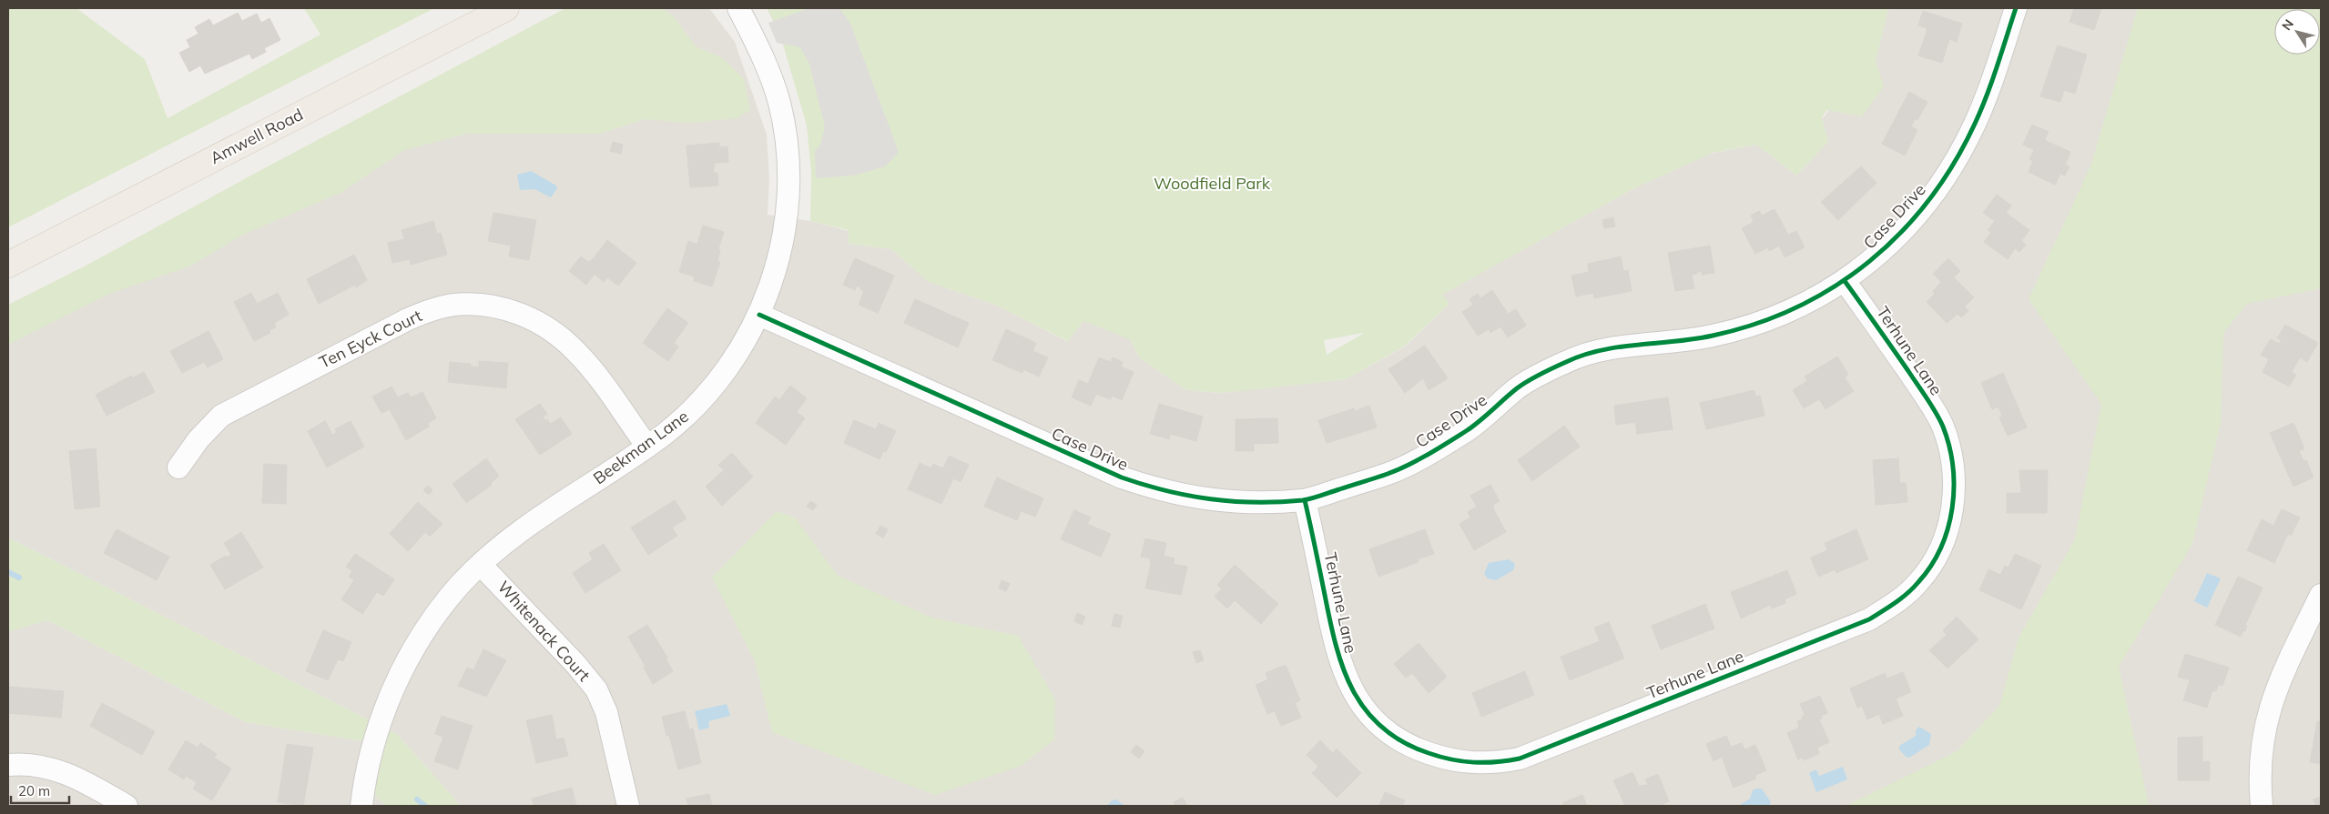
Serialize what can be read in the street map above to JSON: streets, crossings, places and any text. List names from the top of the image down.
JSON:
{
  "streets": {
    "main road": ["Amwell Road"],
    "street": [
      "Case Drive",
      "Ten Eyck Court",
      "Terhune Lane",
      "Beekman Lane",
      "Whitenack Court"
    ]
  },
  "crossings": [
    ["Case Drive", "Terhune Lane"],
    ["Case Drive", "Beekman Lane"],
    ["Ten Eyck Court", "Beekman Lane"],
    ["Beekman Lane", "Whitenack Court"]
  ],
  "parks": ["Woodfield Park"],
  "scale_bar": "20 m",
  "north": "top left"
}
